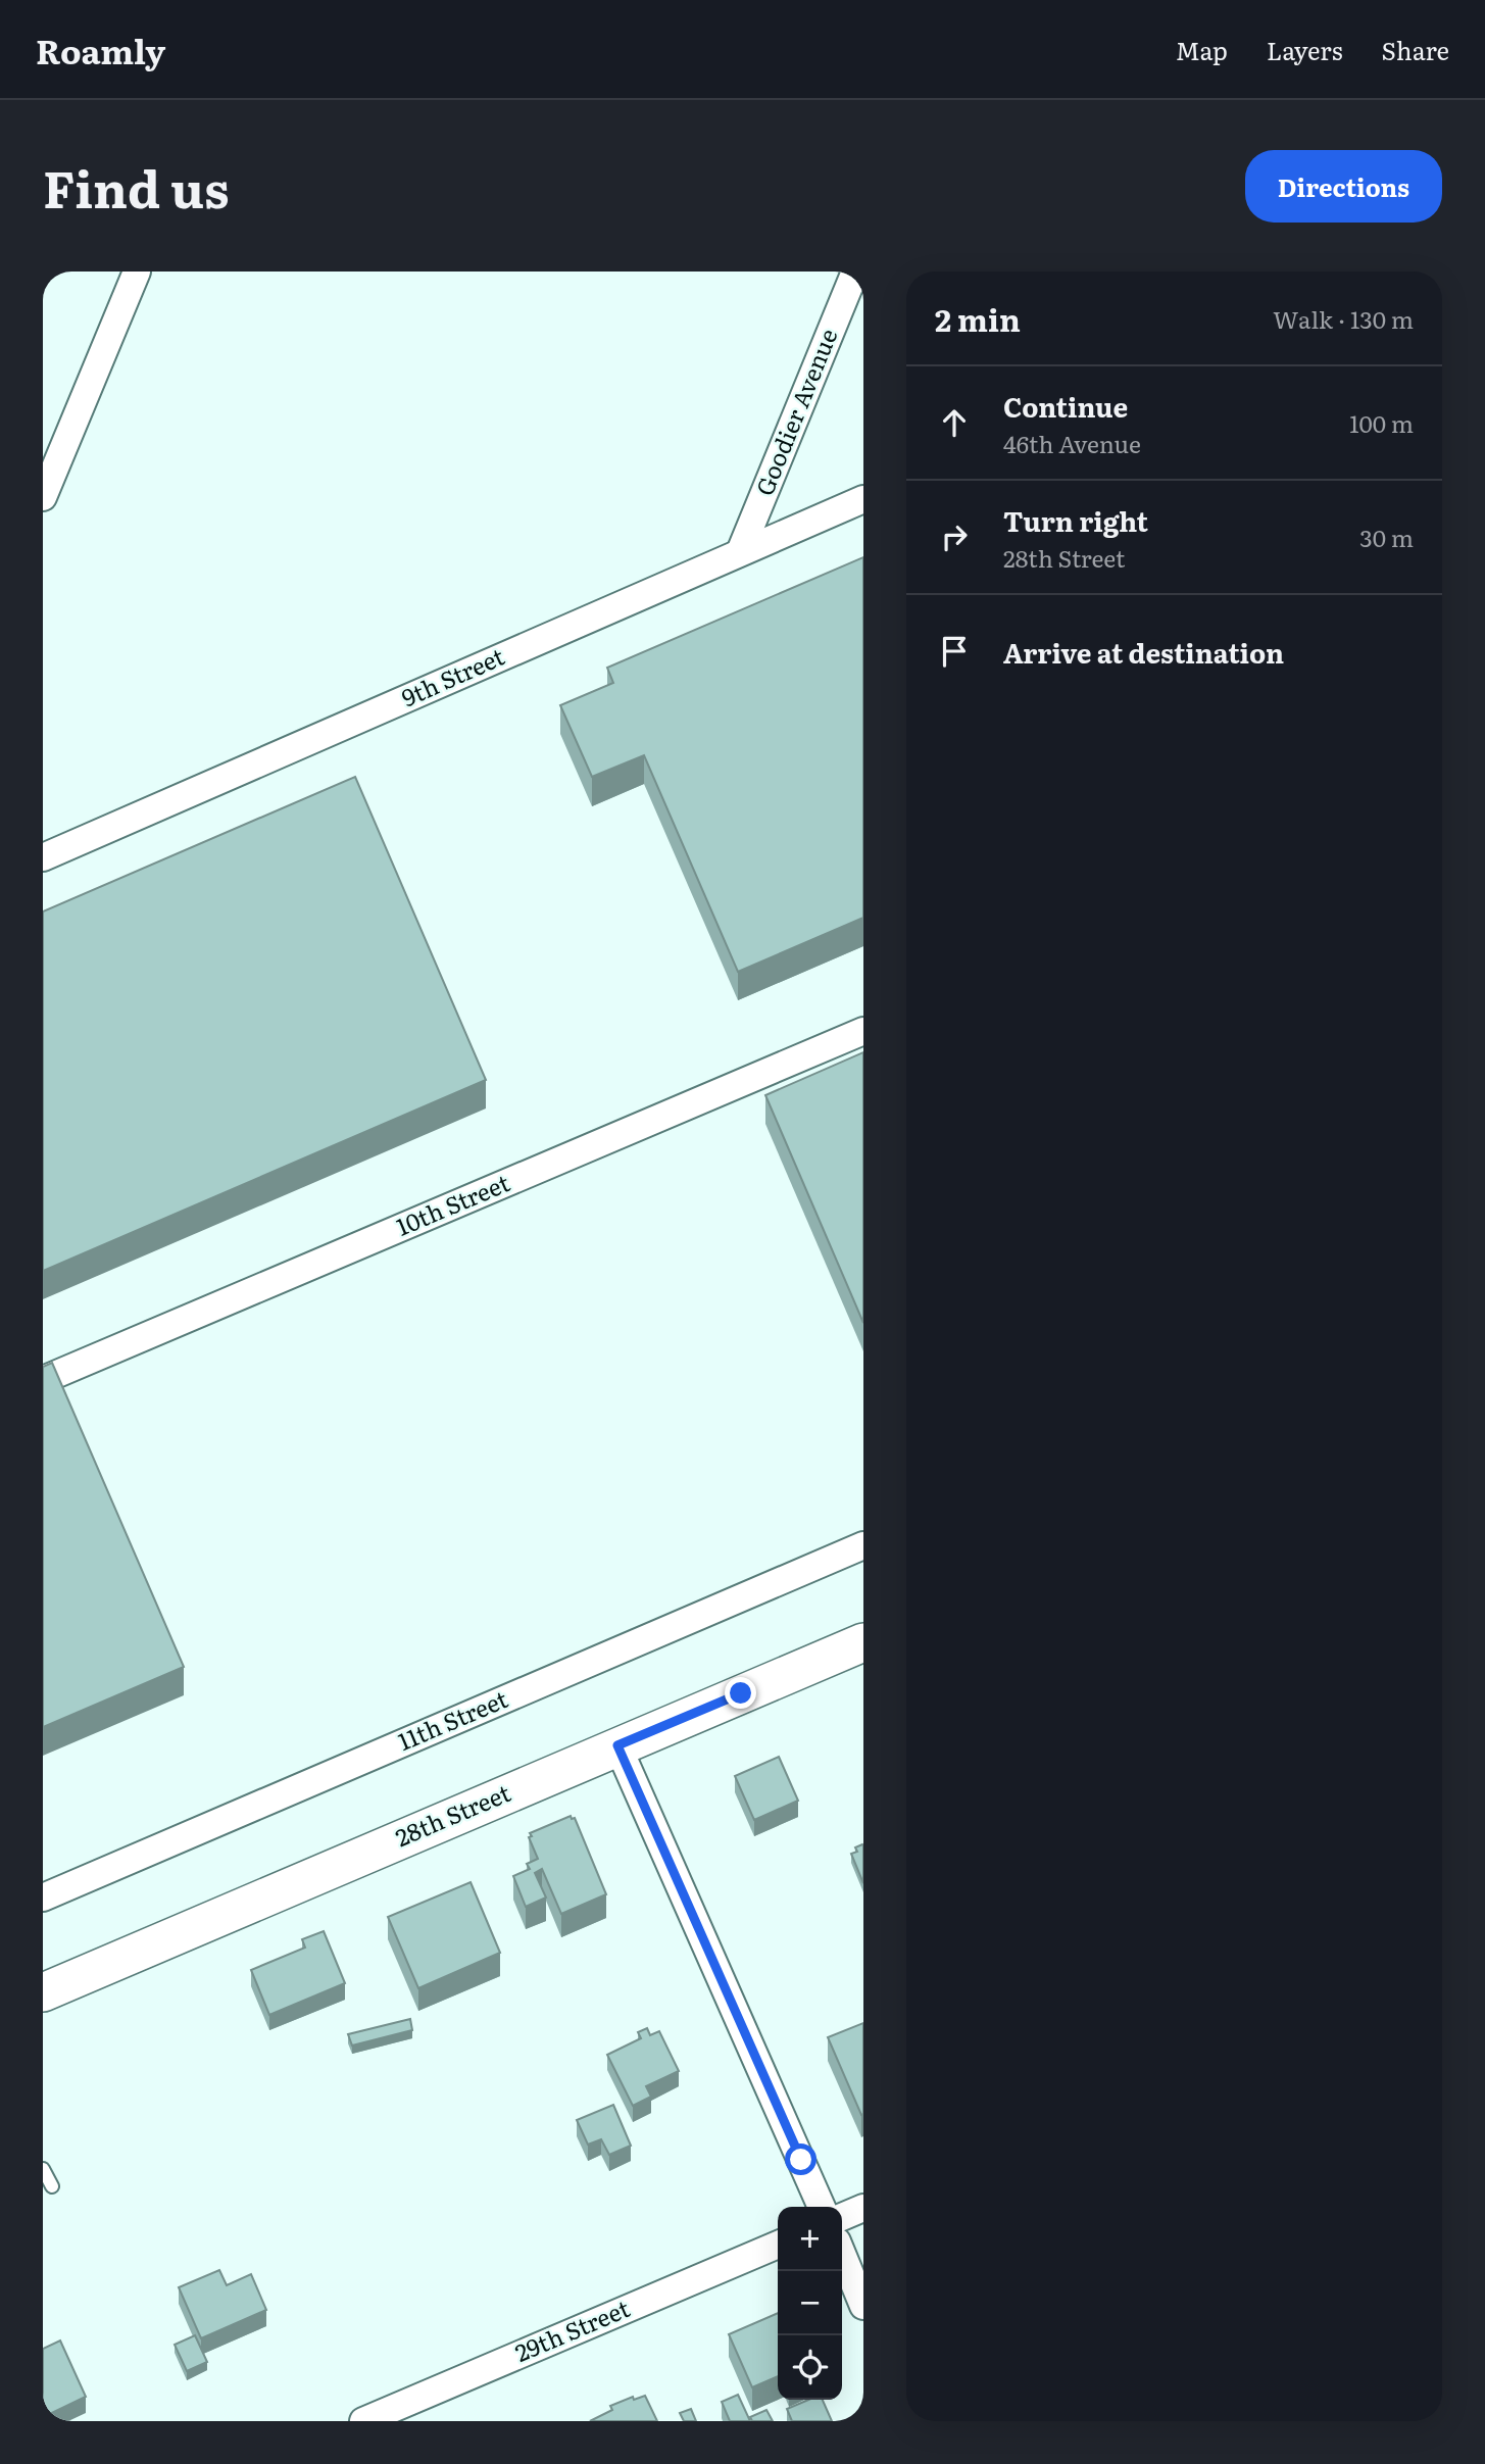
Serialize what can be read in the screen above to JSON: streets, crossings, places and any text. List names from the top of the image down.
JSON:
{
  "streets": {
    "main road": ["28th Street"],
    "street": [
      "Goodier Avenue",
      "9th Street",
      "10th Street",
      "11th Street",
      "29th Street"
    ]
  },
  "crossings": [
    ["Goodier Avenue", "9th Street"]
  ],
  "page": {
    "header": "Roamly",
    "nav": ["Map", "Layers", "Share"],
    "title": "Find us",
    "buttons": "Directions",
    "heading": ["2 min", "Walk · 130 m"],
    "list": [
      ["Continue", "46th Avenue", "100 m"],
      ["Turn right", "28th Street", "30 m"],
      "Arrive at destination"
    ],
    "map_buttons": ["+", "−"]
  }
}
